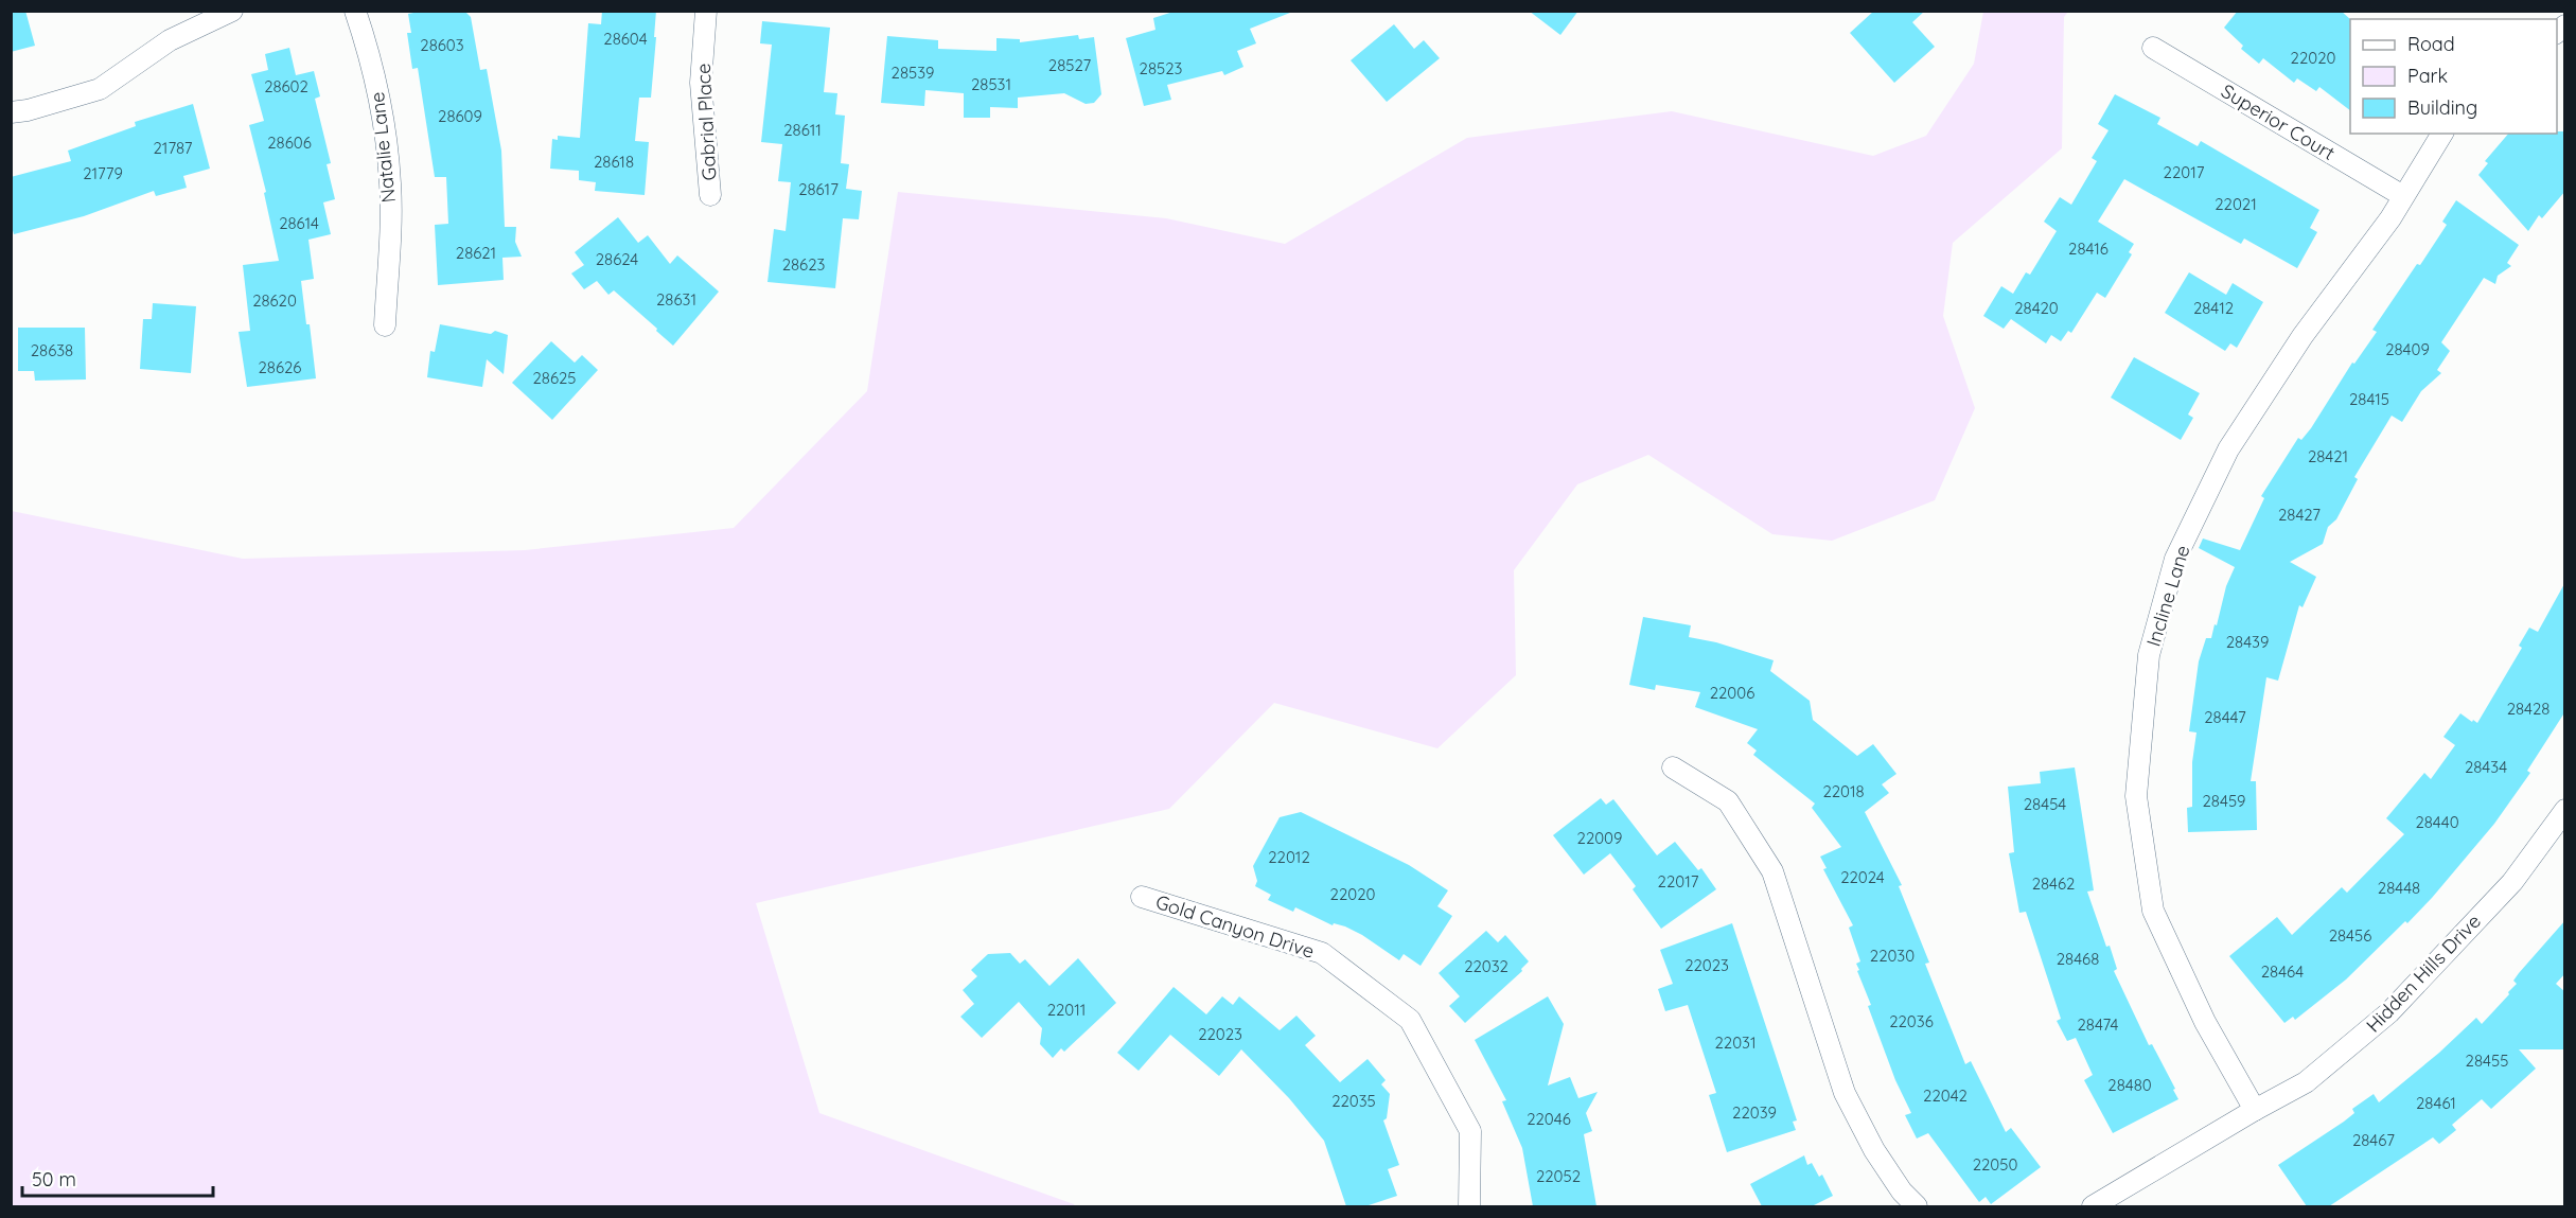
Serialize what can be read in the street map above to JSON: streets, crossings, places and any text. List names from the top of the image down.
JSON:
{
  "streets": {
    "street": [
      "Gabrial Place",
      "Superior Court",
      "Natalie Lane",
      "Incline Lane",
      "Gold Canyon Drive",
      "Hidden Hills Drive"
    ]
  },
  "crossings": [
    ["Superior Court", "Incline Lane"],
    ["Incline Lane", "Hidden Hills Drive"]
  ],
  "house_numbers": [
    "28604",
    "28603",
    "22020",
    "28527",
    "28523",
    "28539",
    "28531",
    "28602",
    "28609",
    "28611",
    "28606",
    "21787",
    "28618",
    "22017",
    "21779",
    "28617",
    "22021",
    "28614",
    "28416",
    "28621",
    "28624",
    "28623",
    "28631",
    "28620",
    "28420",
    "28412",
    "28409",
    "28638",
    "28626",
    "28625",
    "28415",
    "28421",
    "28427",
    "28439",
    "22006",
    "28428",
    "28447",
    "28434",
    "22018",
    "28459",
    "28454",
    "28440",
    "22009",
    "22012",
    "22024",
    "22017",
    "28462",
    "28448",
    "22020",
    "28456",
    "22030",
    "28468",
    "22023",
    "22032",
    "28464",
    "22011",
    "22036",
    "28474",
    "22023",
    "22031",
    "28455",
    "28480",
    "22042",
    "22035",
    "28461",
    "22039",
    "22046",
    "28467",
    "22050",
    "22052"
  ],
  "legend": ["Road", "Park", "Building"],
  "scale_bar": "50 m"
}
